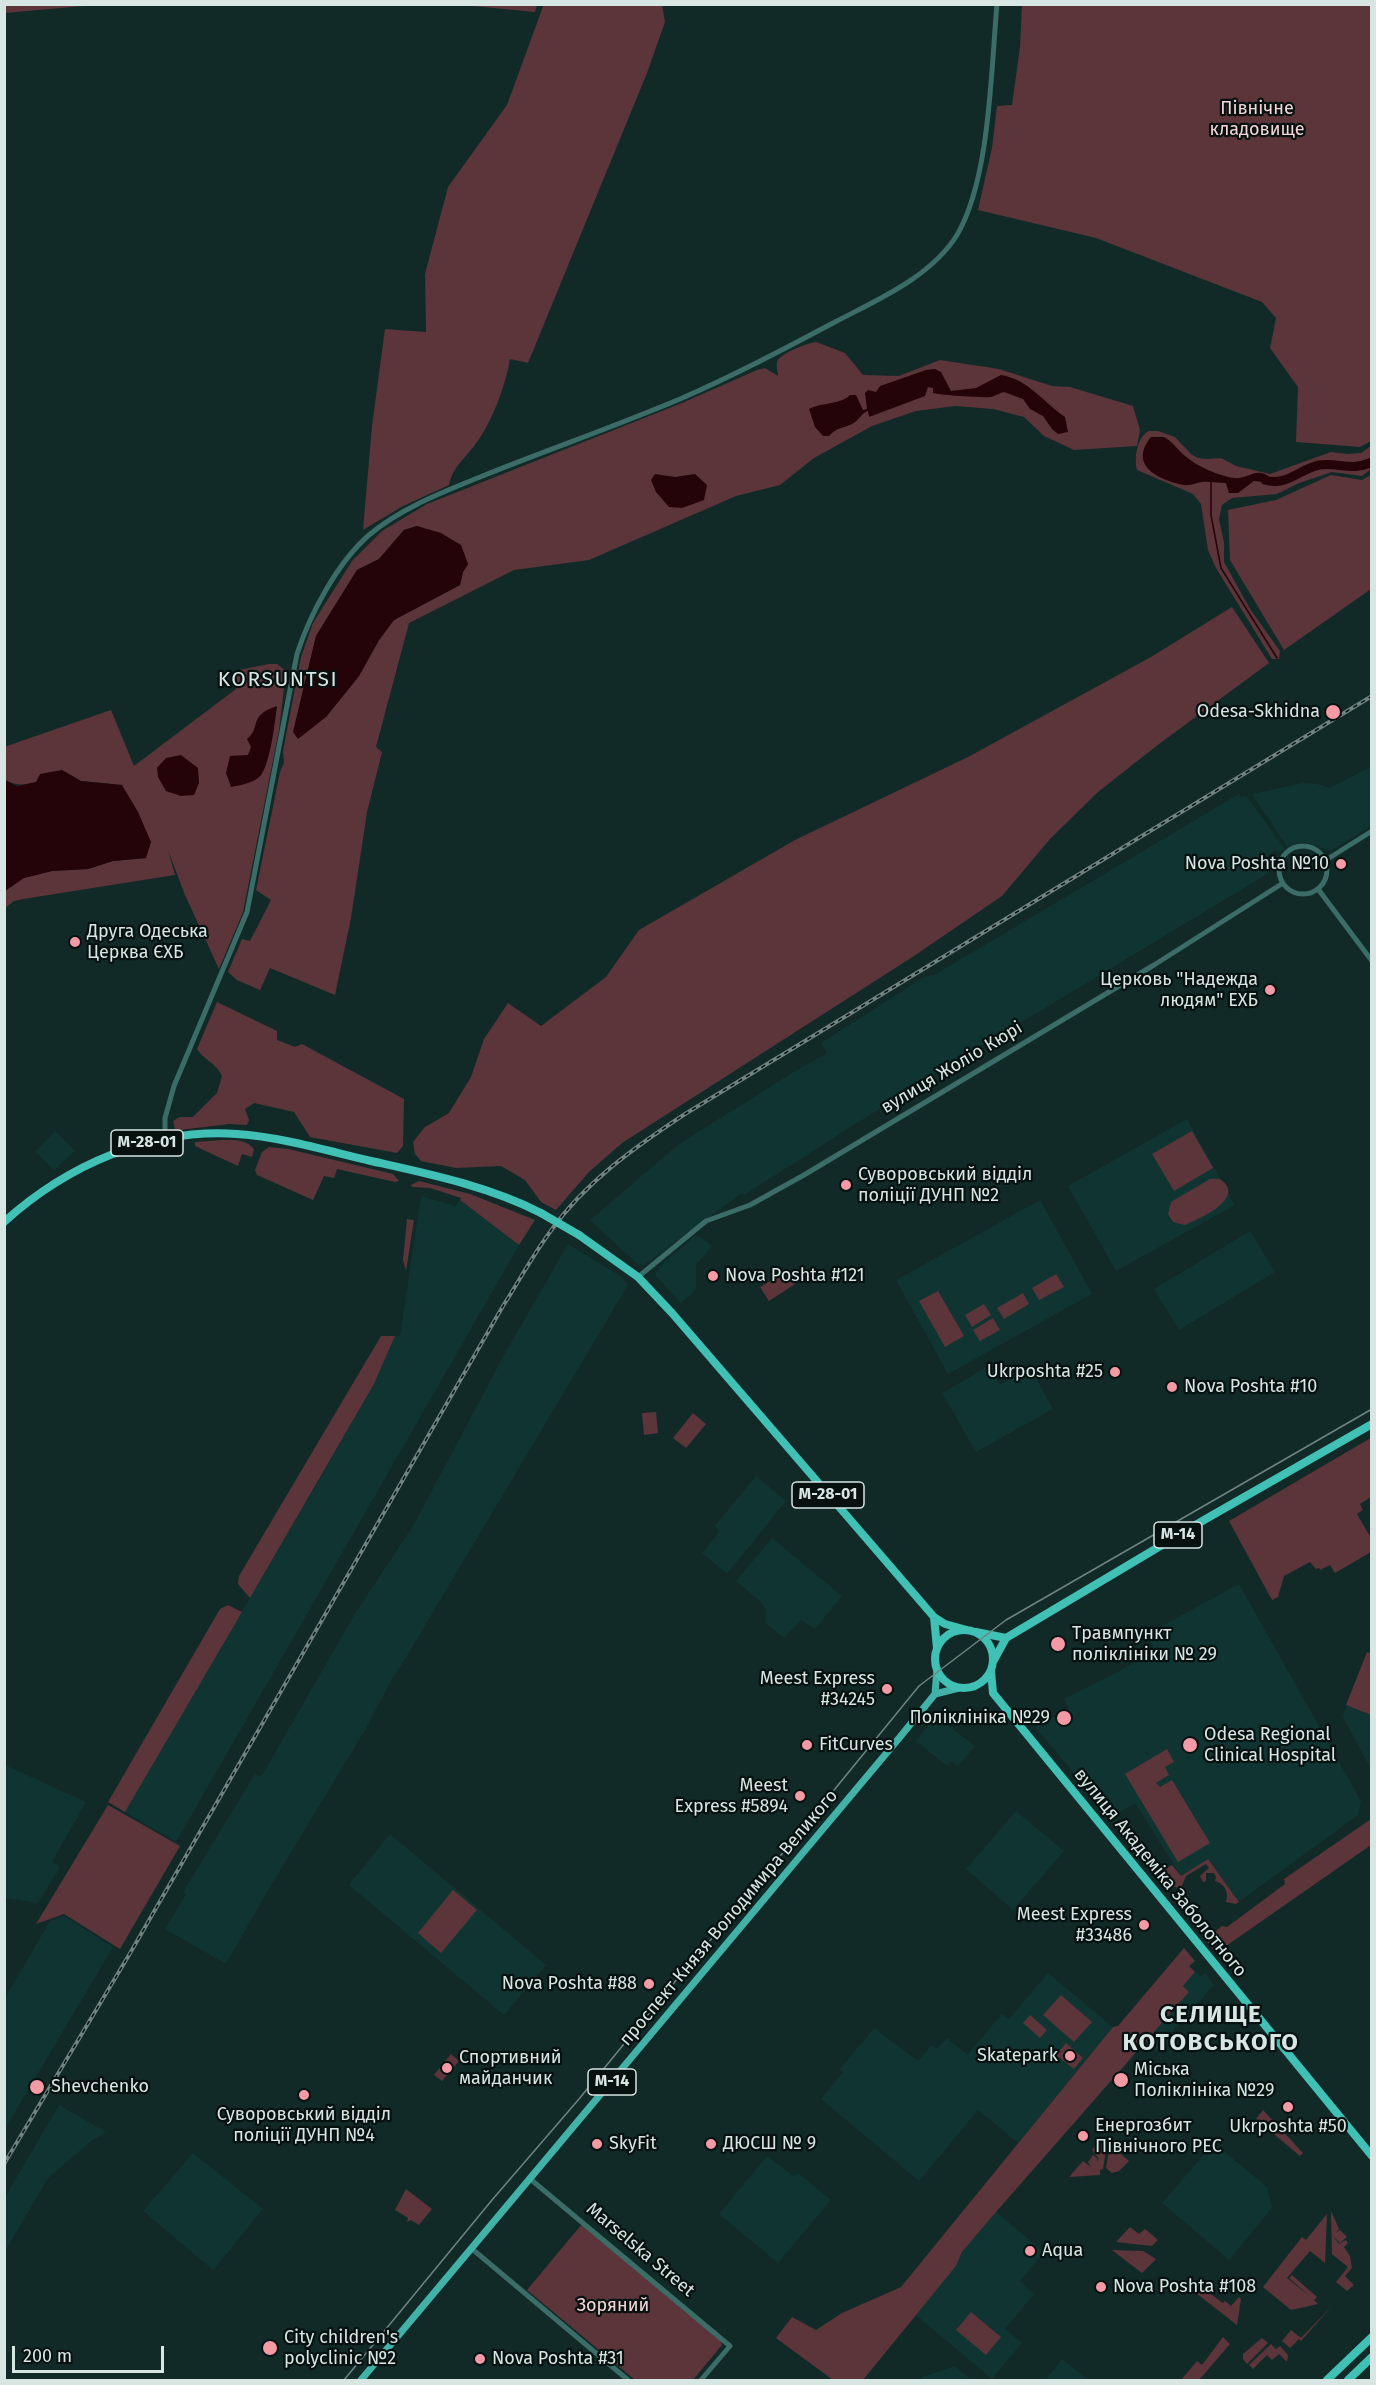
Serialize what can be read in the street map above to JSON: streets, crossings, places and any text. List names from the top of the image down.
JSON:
{
  "streets": {
    "highway": ["М-28-01", "М-14", "вулиця Академіка Заболотного"],
    "main road": ["проспект Князя Володимира Великого"],
    "street": ["вулиця Жоліо Кюрі", "Marselska Street"]
  },
  "crossings": [
    ["вулиця Жоліо Кюрі", "М-28-01"],
    ["проспект Князя Володимира Великого", "Marselska Street"]
  ],
  "districts": ["KORSUNTSI", "СЕЛИЩЕ КОТОВСЬКОГО"],
  "parks": ["Північне кладовище", "Зоряний"],
  "places": [
    "Odesa-Skhidna",
    "Nova Poshta №10",
    "Друга Одеська Церква ЄХБ",
    "Церковь \"Надежда людям\" ЕХБ",
    "Суворовський відділ поліції ДУНП №2",
    "Nova Poshta #121",
    "Ukrposhta #25",
    "Nova Poshta #10",
    "Травмпункт поліклініки № 29",
    "Meest Express #34245",
    "Поліклініка №29",
    "FitCurves",
    "Odesa Regional Clinical Hospital",
    "Meest Express #5894",
    "Meest Express #33486",
    "Nova Poshta #88",
    "Skatepark",
    "Спортивний майданчик",
    "Міська Поліклініка №29",
    "Shevchenko",
    "Суворовський відділ поліції ДУНП №4",
    "Ukrposhta #50",
    "Енергозбит Північного РЕС",
    "SkyFit",
    "ДЮСШ № 9",
    "Aqua",
    "Nova Poshta #108",
    "City children's polyclinic №2",
    "Nova Poshta #31"
  ],
  "scale_bar": "200 m"
}
